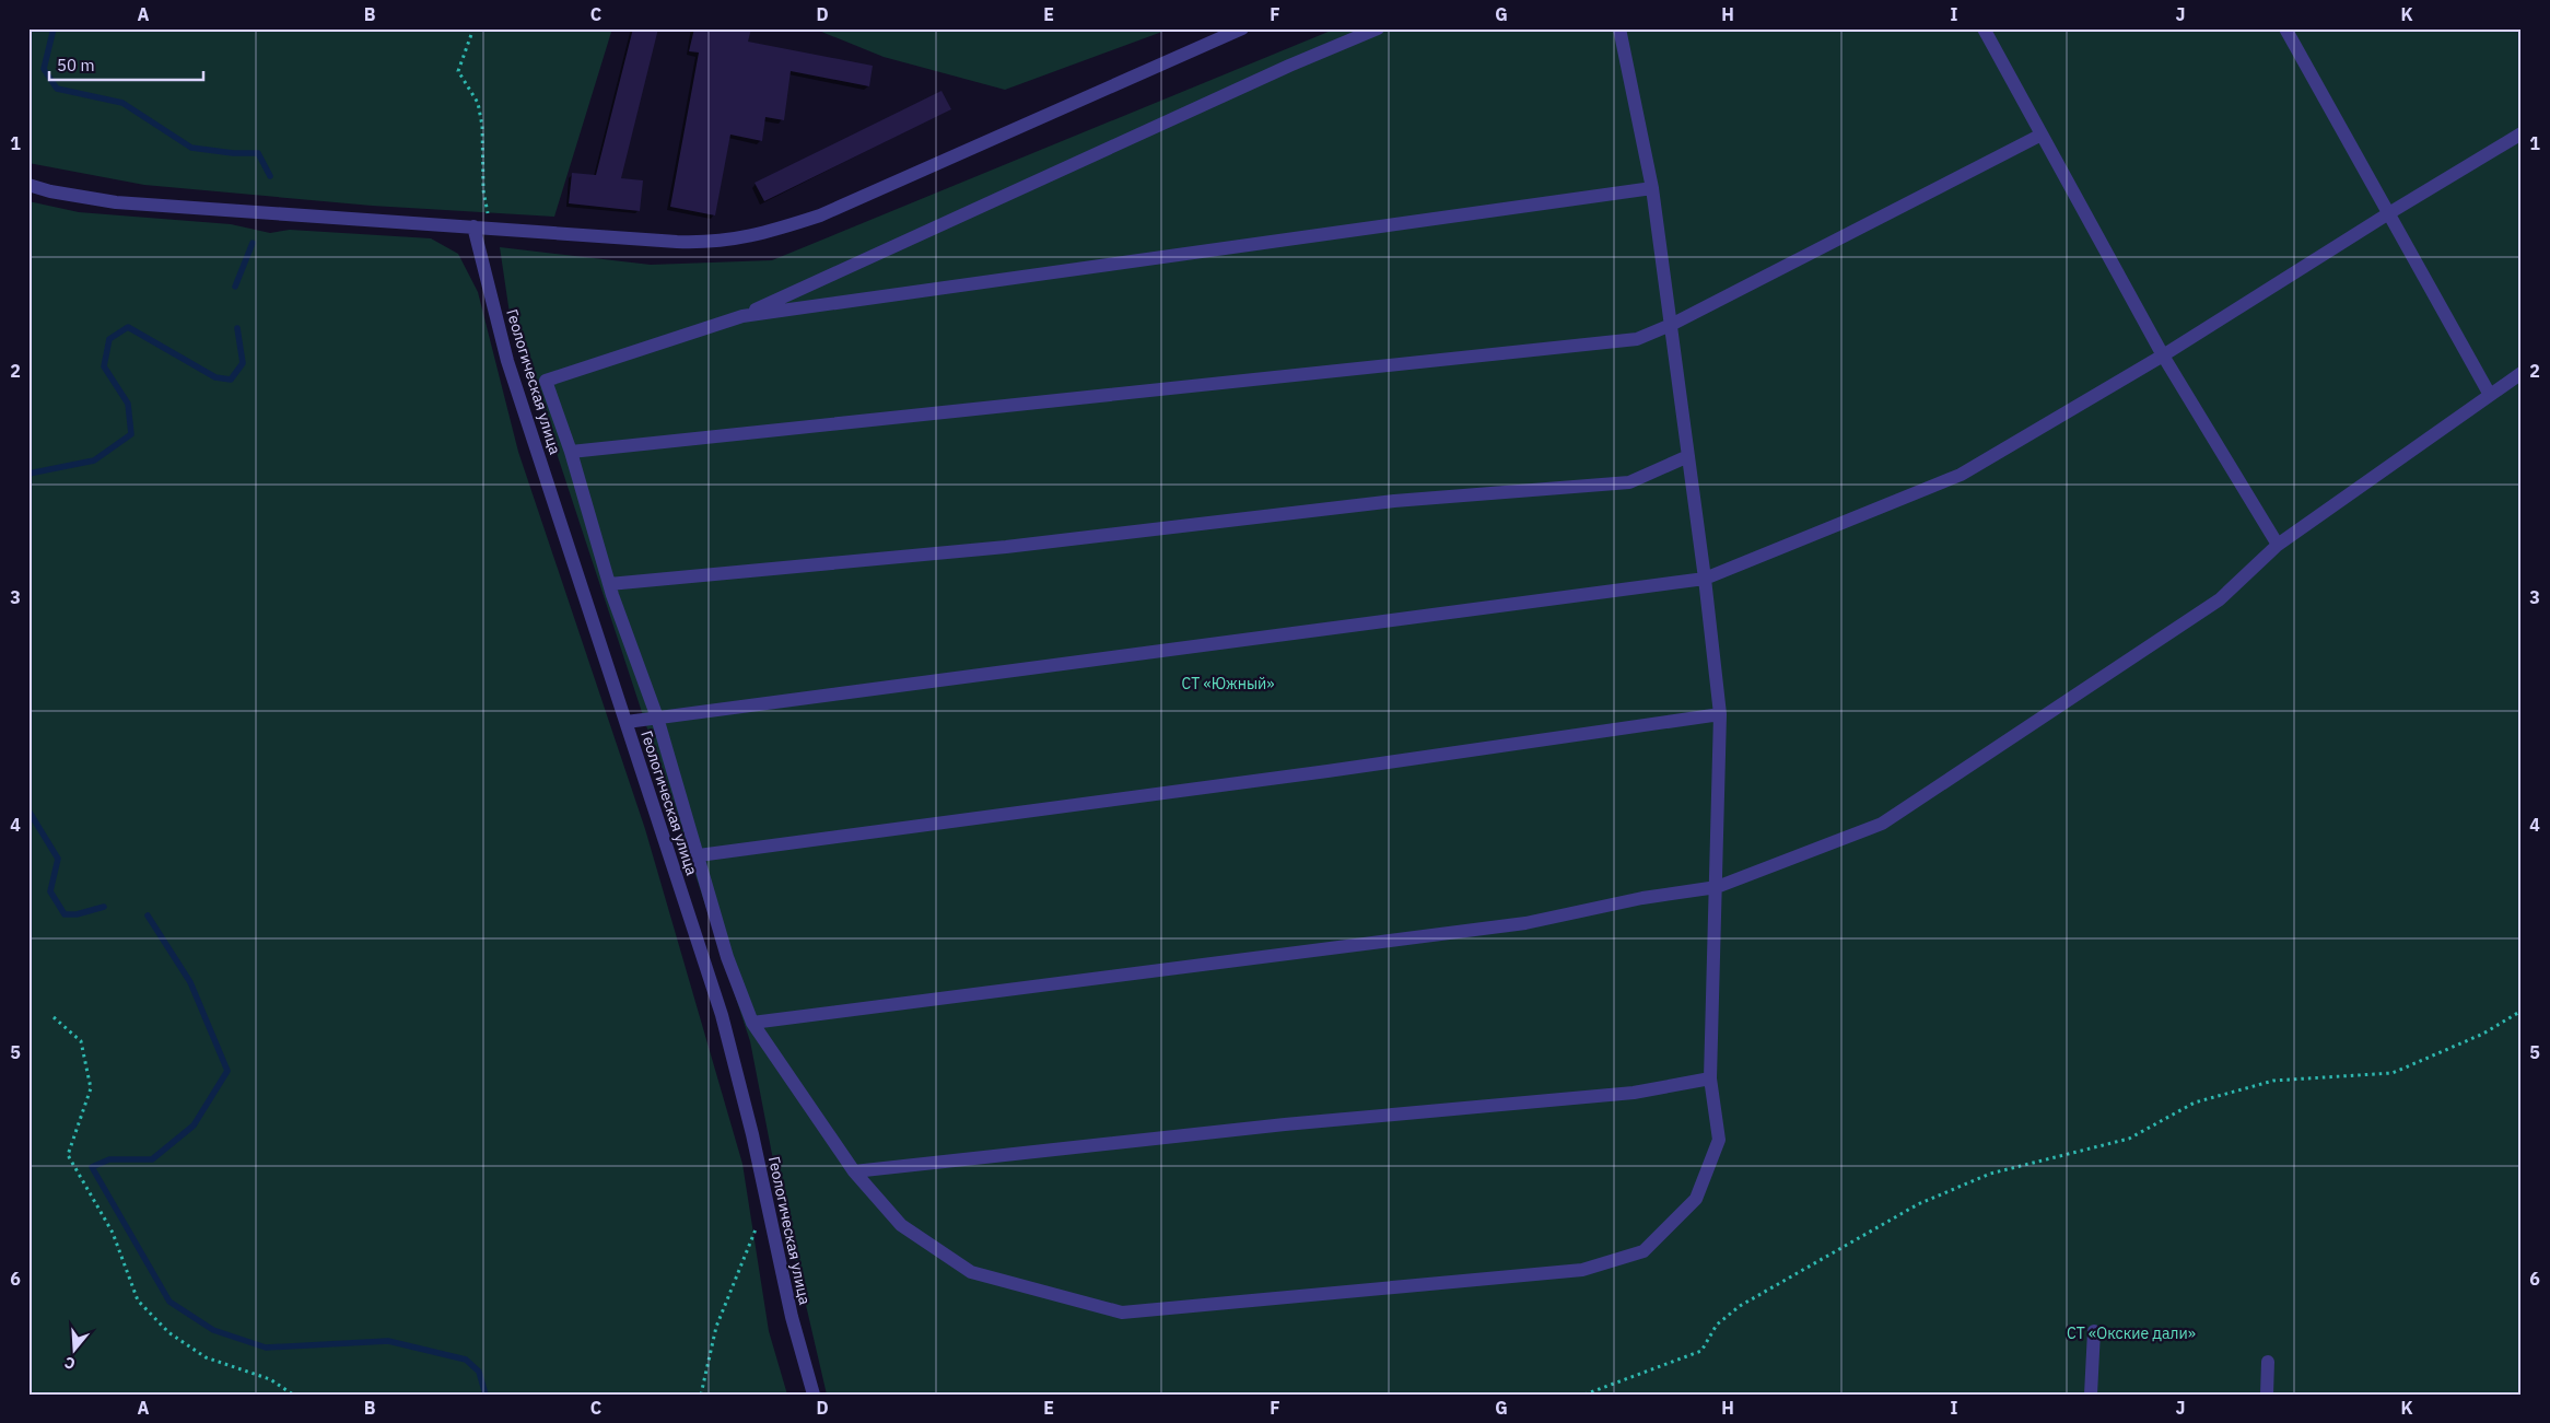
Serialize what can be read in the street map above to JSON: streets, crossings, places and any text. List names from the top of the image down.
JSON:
{
  "streets": {
    "street": ["Геологическая улица"]
  },
  "parks": ["СТ «Южный»", "СТ «Окские дали»"],
  "scale_bar": "50 m",
  "north": "bottom",
  "grid": {
    "columns": [
      "A",
      "B",
      "C",
      "D",
      "E",
      "F",
      "G",
      "H",
      "I",
      "J",
      "K"
    ],
    "rows": [
      "1",
      "2",
      "3",
      "4",
      "5",
      "6"
    ]
  }
}
